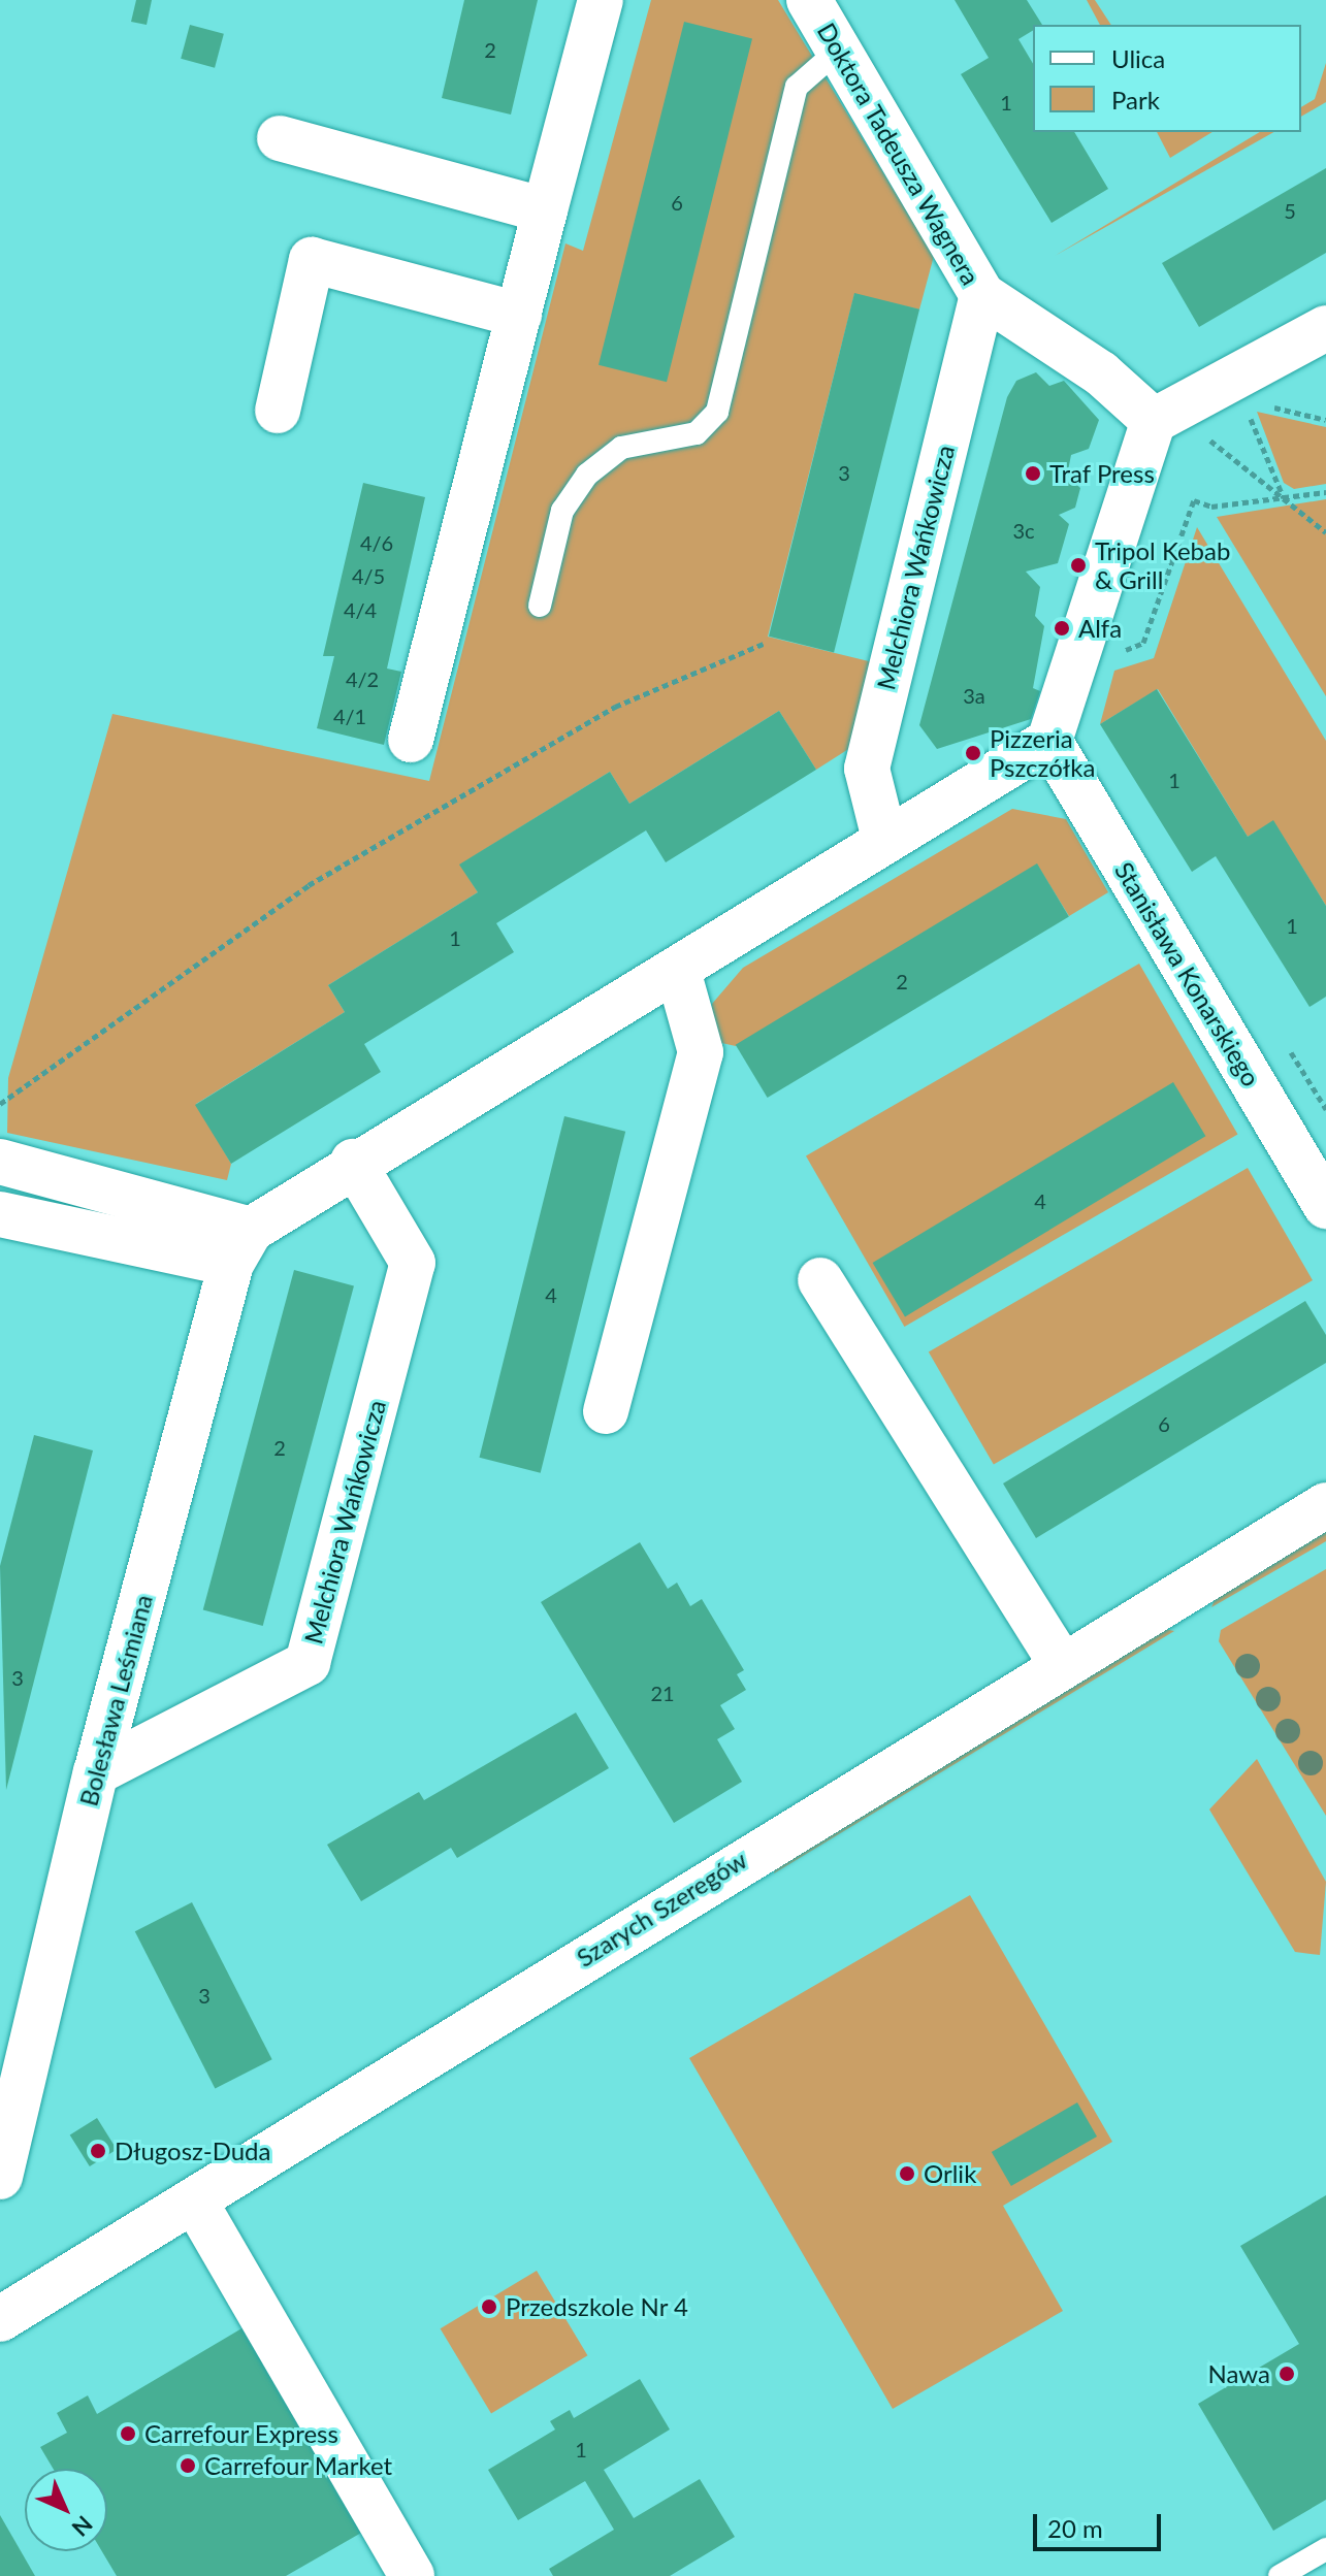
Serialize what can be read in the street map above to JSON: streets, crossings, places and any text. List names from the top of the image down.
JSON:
{
  "streets": {
    "street": [
      "Doktora Tadeusza Wagnera",
      "Melchiora Wańkowicza",
      "Stanisława Konarskiego",
      "Bolesława Leśmiana",
      "Szarych Szeregów"
    ]
  },
  "crossings": [
    ["Doktora Tadeusza Wagnera", "Melchiora Wańkowicza"],
    ["Melchiora Wańkowicza", "Bolesława Leśmiana"]
  ],
  "places": [
    "Traf Press",
    "Tripol Kebab & Grill",
    "Alfa",
    "Pizzeria Pszczółka",
    "Długosz-Duda",
    "Orlik",
    "Przedszkole Nr 4",
    "Nawa",
    "Carrefour Express",
    "Carrefour Market"
  ],
  "house_numbers": [
    "2",
    "1",
    "6",
    "5",
    "3",
    "3c",
    "4/6",
    "4/5",
    "4/4",
    "4/2",
    "3a",
    "4/1",
    "1",
    "1",
    "1",
    "2",
    "4",
    "4",
    "6",
    "2",
    "3",
    "21",
    "3",
    "1"
  ],
  "legend": ["Ulica", "Park"],
  "scale_bar": "20 m",
  "north": "bottom right"
}
